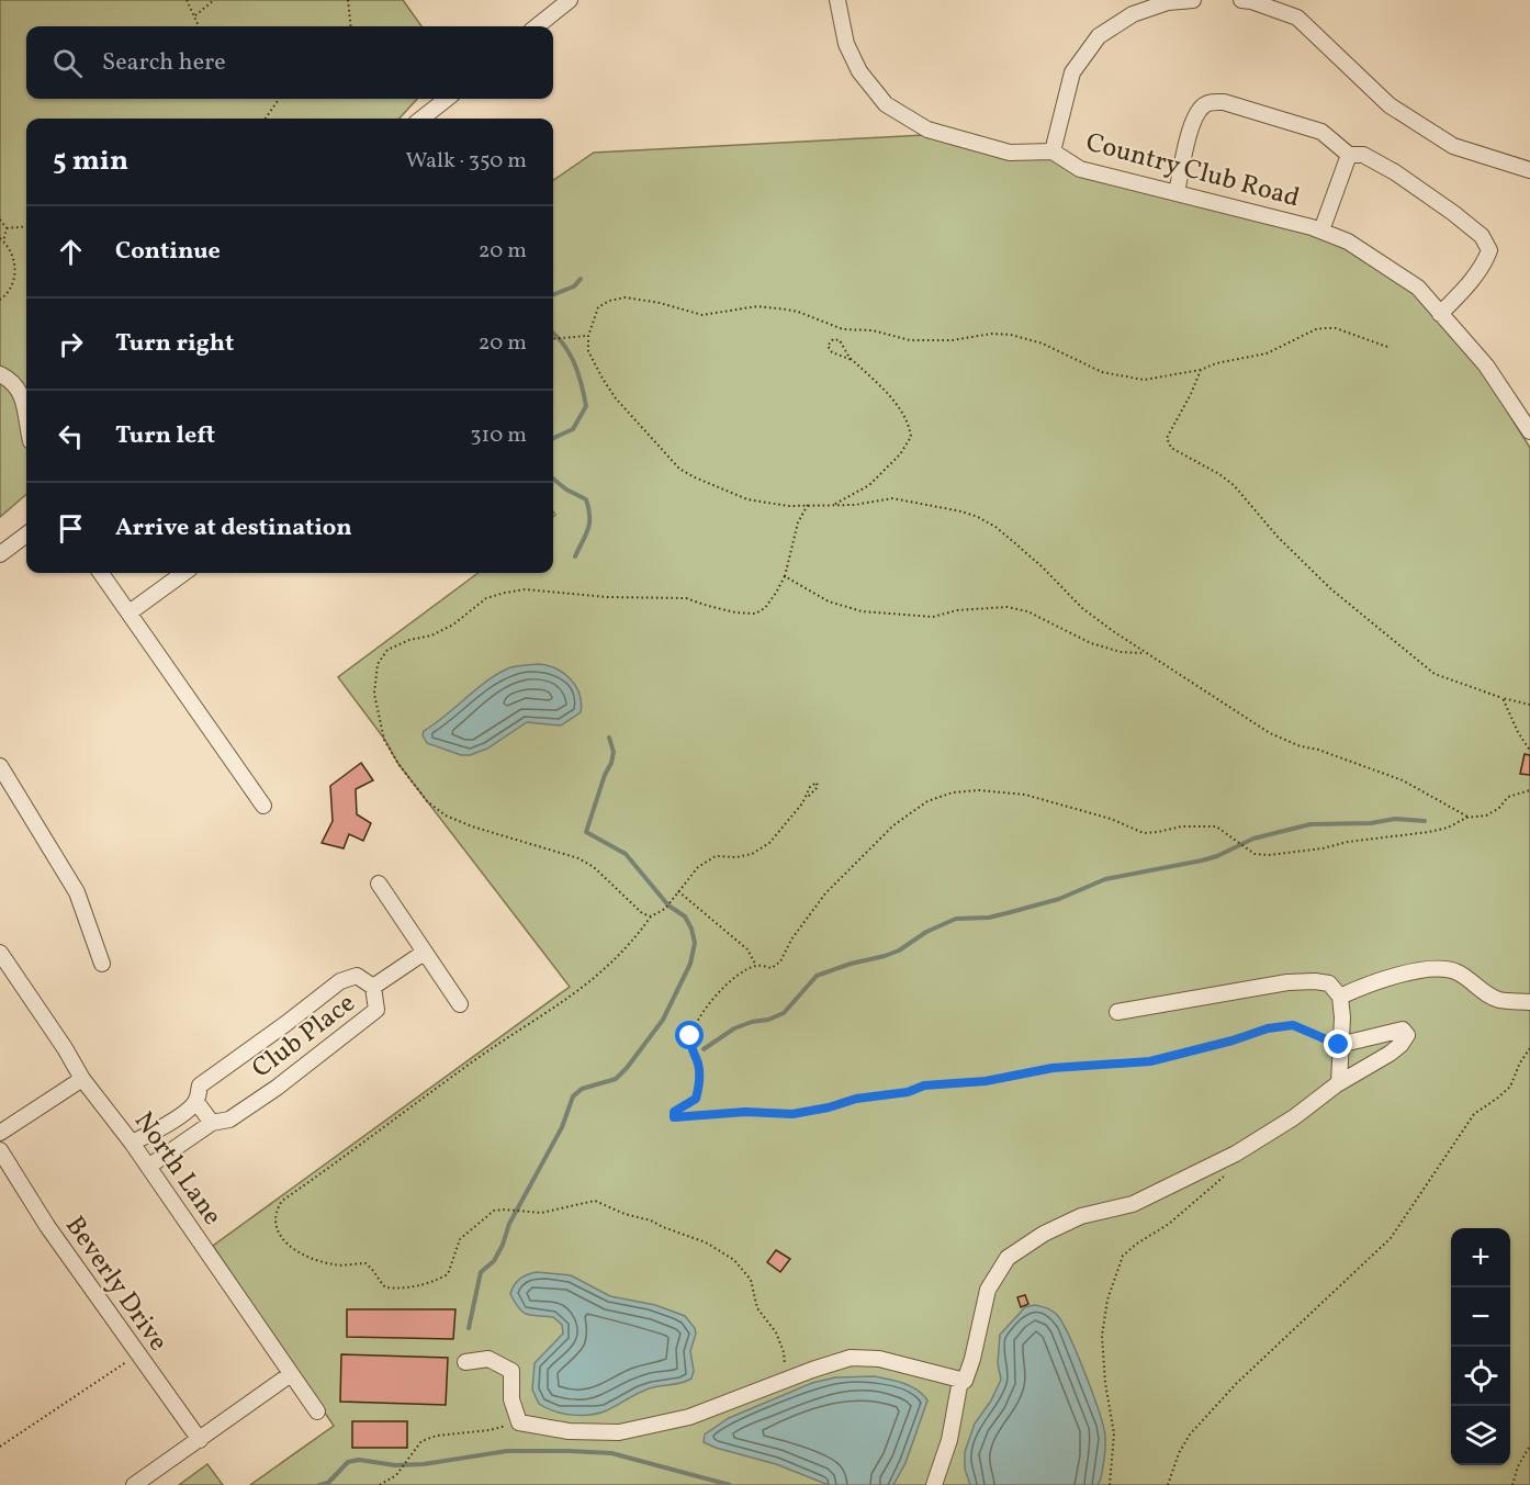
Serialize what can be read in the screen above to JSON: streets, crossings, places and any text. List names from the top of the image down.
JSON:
{
  "streets": {
    "street": [
      "Country Club Road",
      "Club Place",
      "North Lane",
      "Beverly Drive"
    ]
  },
  "crossings": [
    ["Club Place", "North Lane"]
  ],
  "page": {
    "search": "Search here",
    "heading": ["5 min", "Walk · 350 m"],
    "list": [
      ["Continue", "20 m"],
      ["Turn right", "20 m"],
      ["Turn left", "310 m"],
      "Arrive at destination"
    ],
    "map_buttons": ["+", "−"]
  }
}
